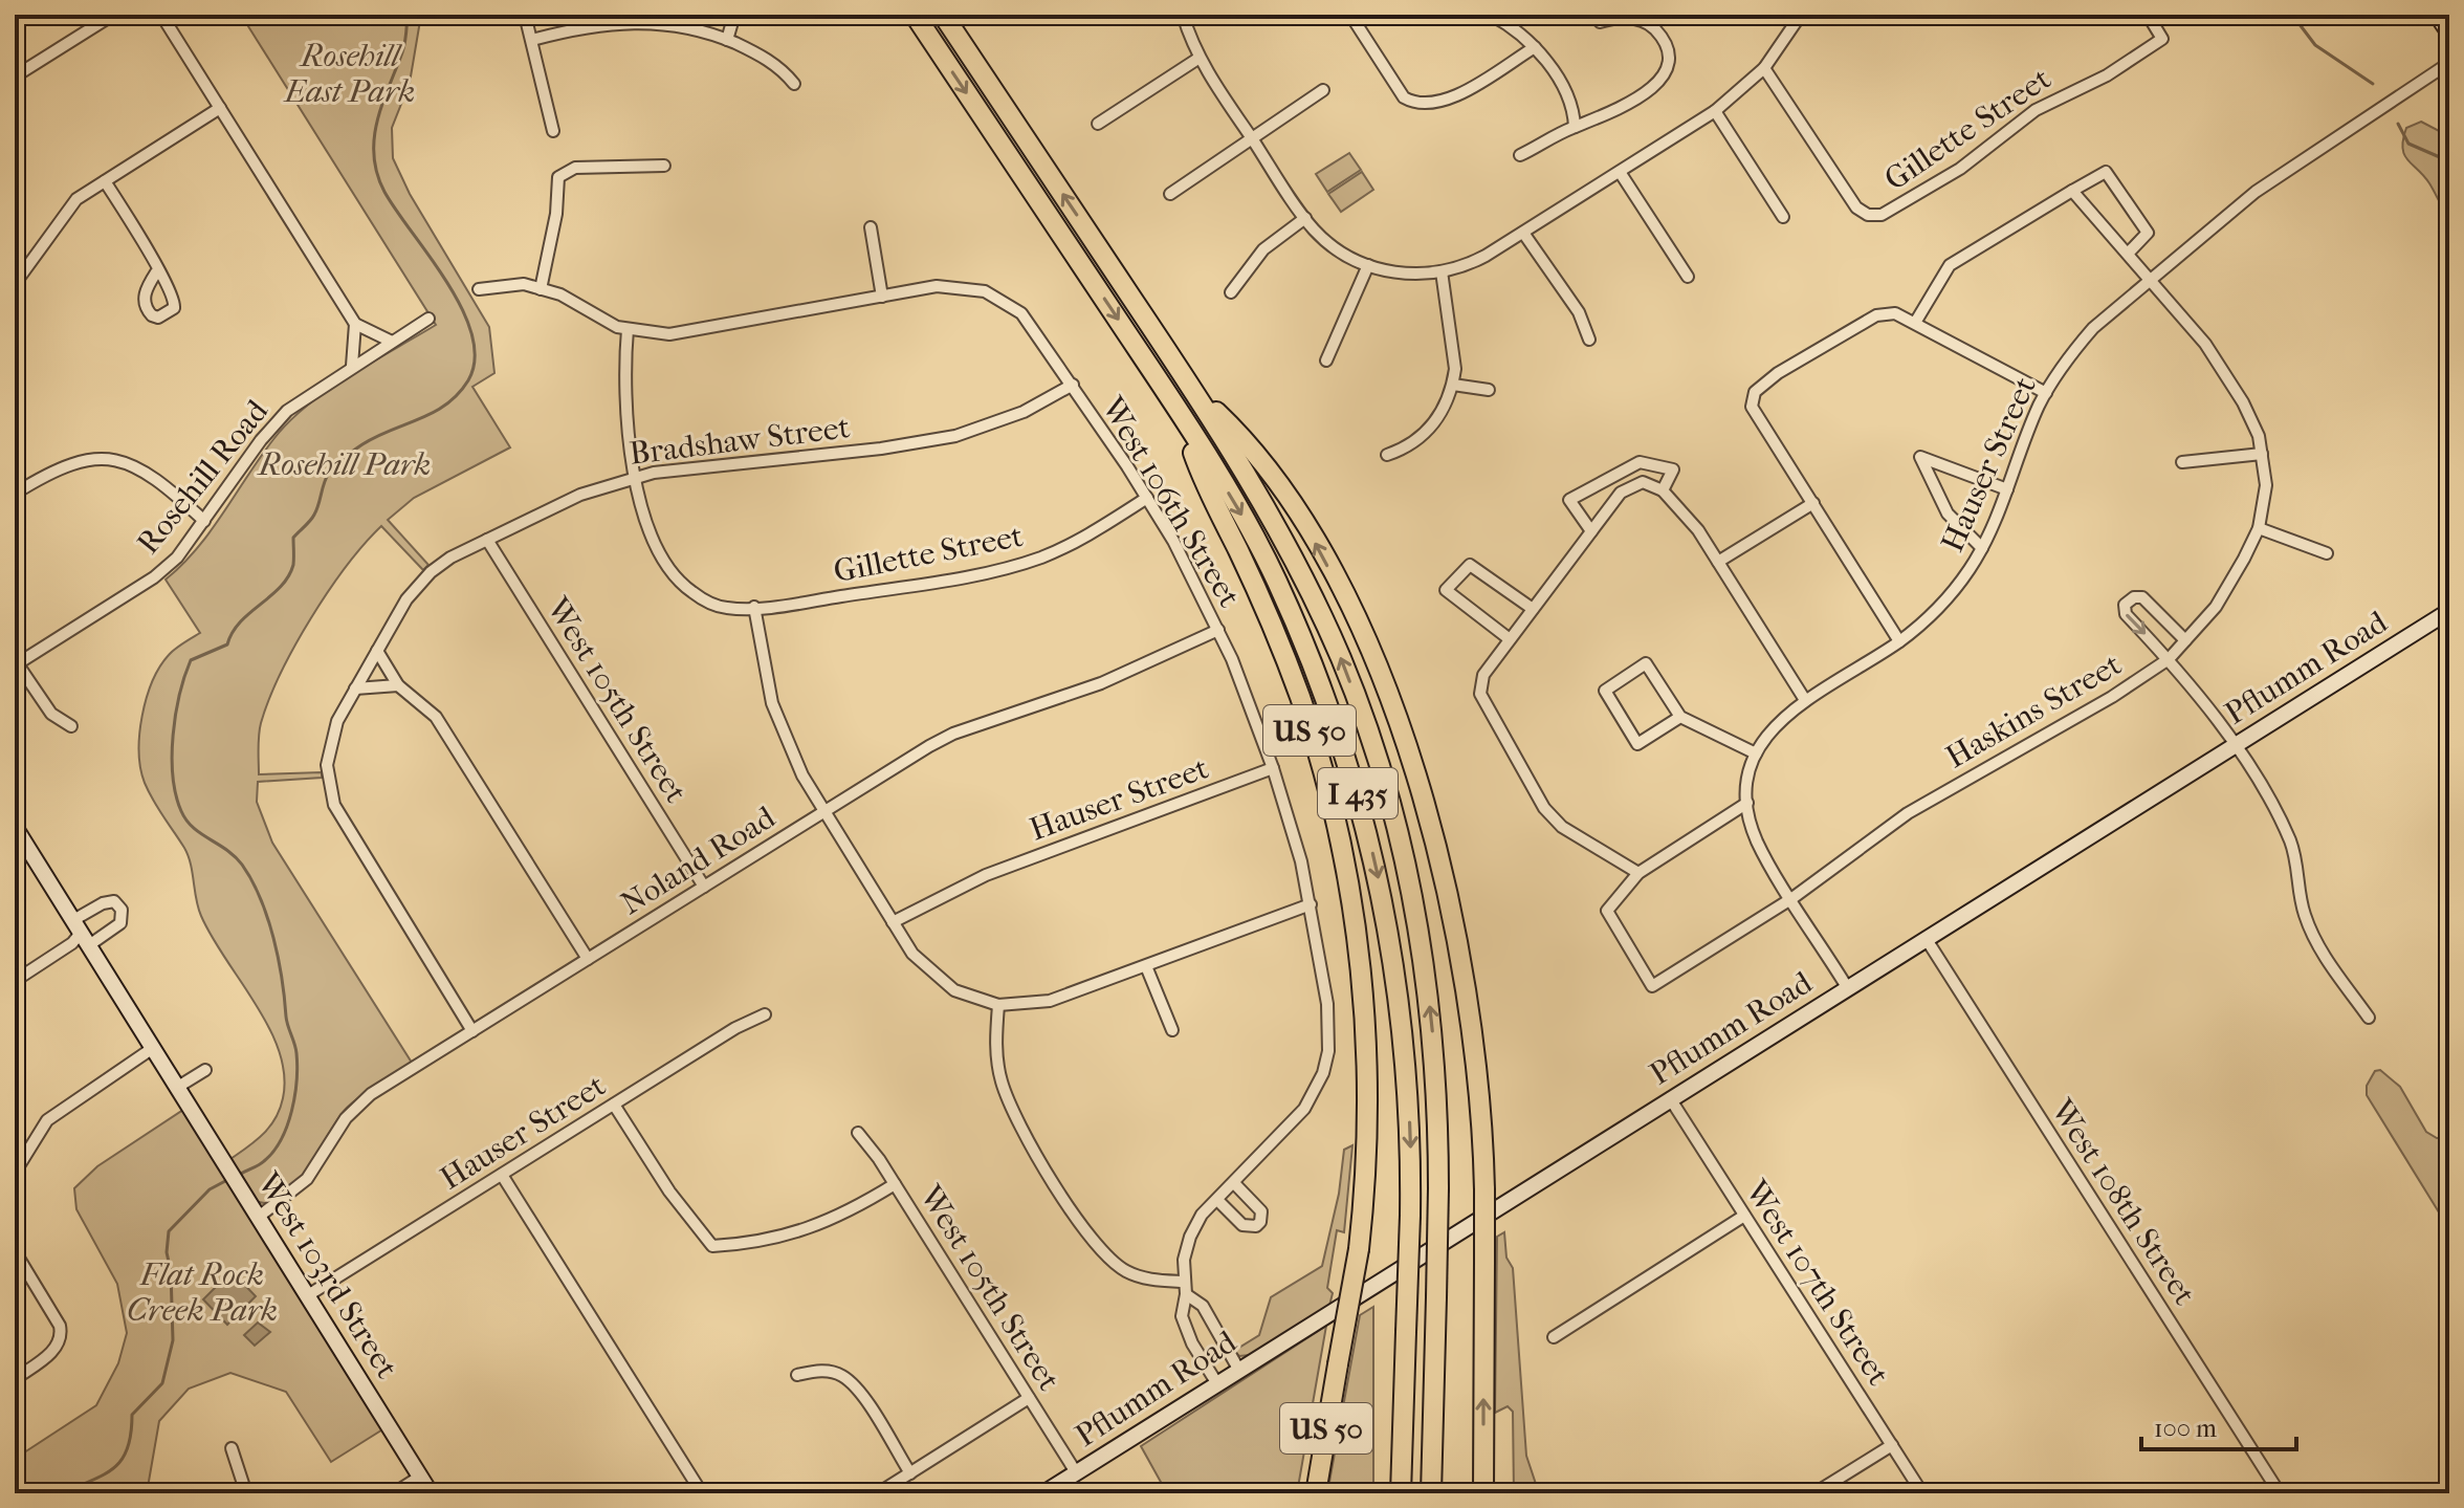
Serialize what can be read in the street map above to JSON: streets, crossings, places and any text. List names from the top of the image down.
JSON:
{
  "streets": {
    "highway": ["US 50", "I 435"],
    "main road": ["Pflumm Road", "West 103rd Street"],
    "street": [
      "Gillette Street",
      "Bradshaw Street",
      "Hauser Street",
      "Rosehill Road",
      "West 106th Street",
      "West 105th Street",
      "Haskins Street",
      "Noland Road",
      "West 108th Street",
      "West 107th Street"
    ]
  },
  "crossings": [
    ["Gillette Street", "Bradshaw Street"],
    ["Gillette Street", "West 106th Street"],
    ["Bradshaw Street", "West 106th Street"],
    ["Bradshaw Street", "West 105th Street"],
    ["Bradshaw Street", "Noland Road"],
    ["Hauser Street", "West 106th Street"],
    ["Hauser Street", "Haskins Street"],
    ["Hauser Street", "West 103rd Street"],
    ["West 106th Street", "Pflumm Road"],
    ["West 106th Street", "Noland Road"],
    ["Pflumm Road", "West 105th Street"],
    ["Pflumm Road", "West 108th Street"],
    ["Pflumm Road", "West 107th Street"],
    ["West 105th Street", "Noland Road"],
    ["US 50", "I 435"],
    ["Noland Road", "West 103rd Street"]
  ],
  "parks": ["Rosehill East Park", "Rosehill Park", "Flat Rock Creek Park"],
  "scale_bar": "100 m"
}
